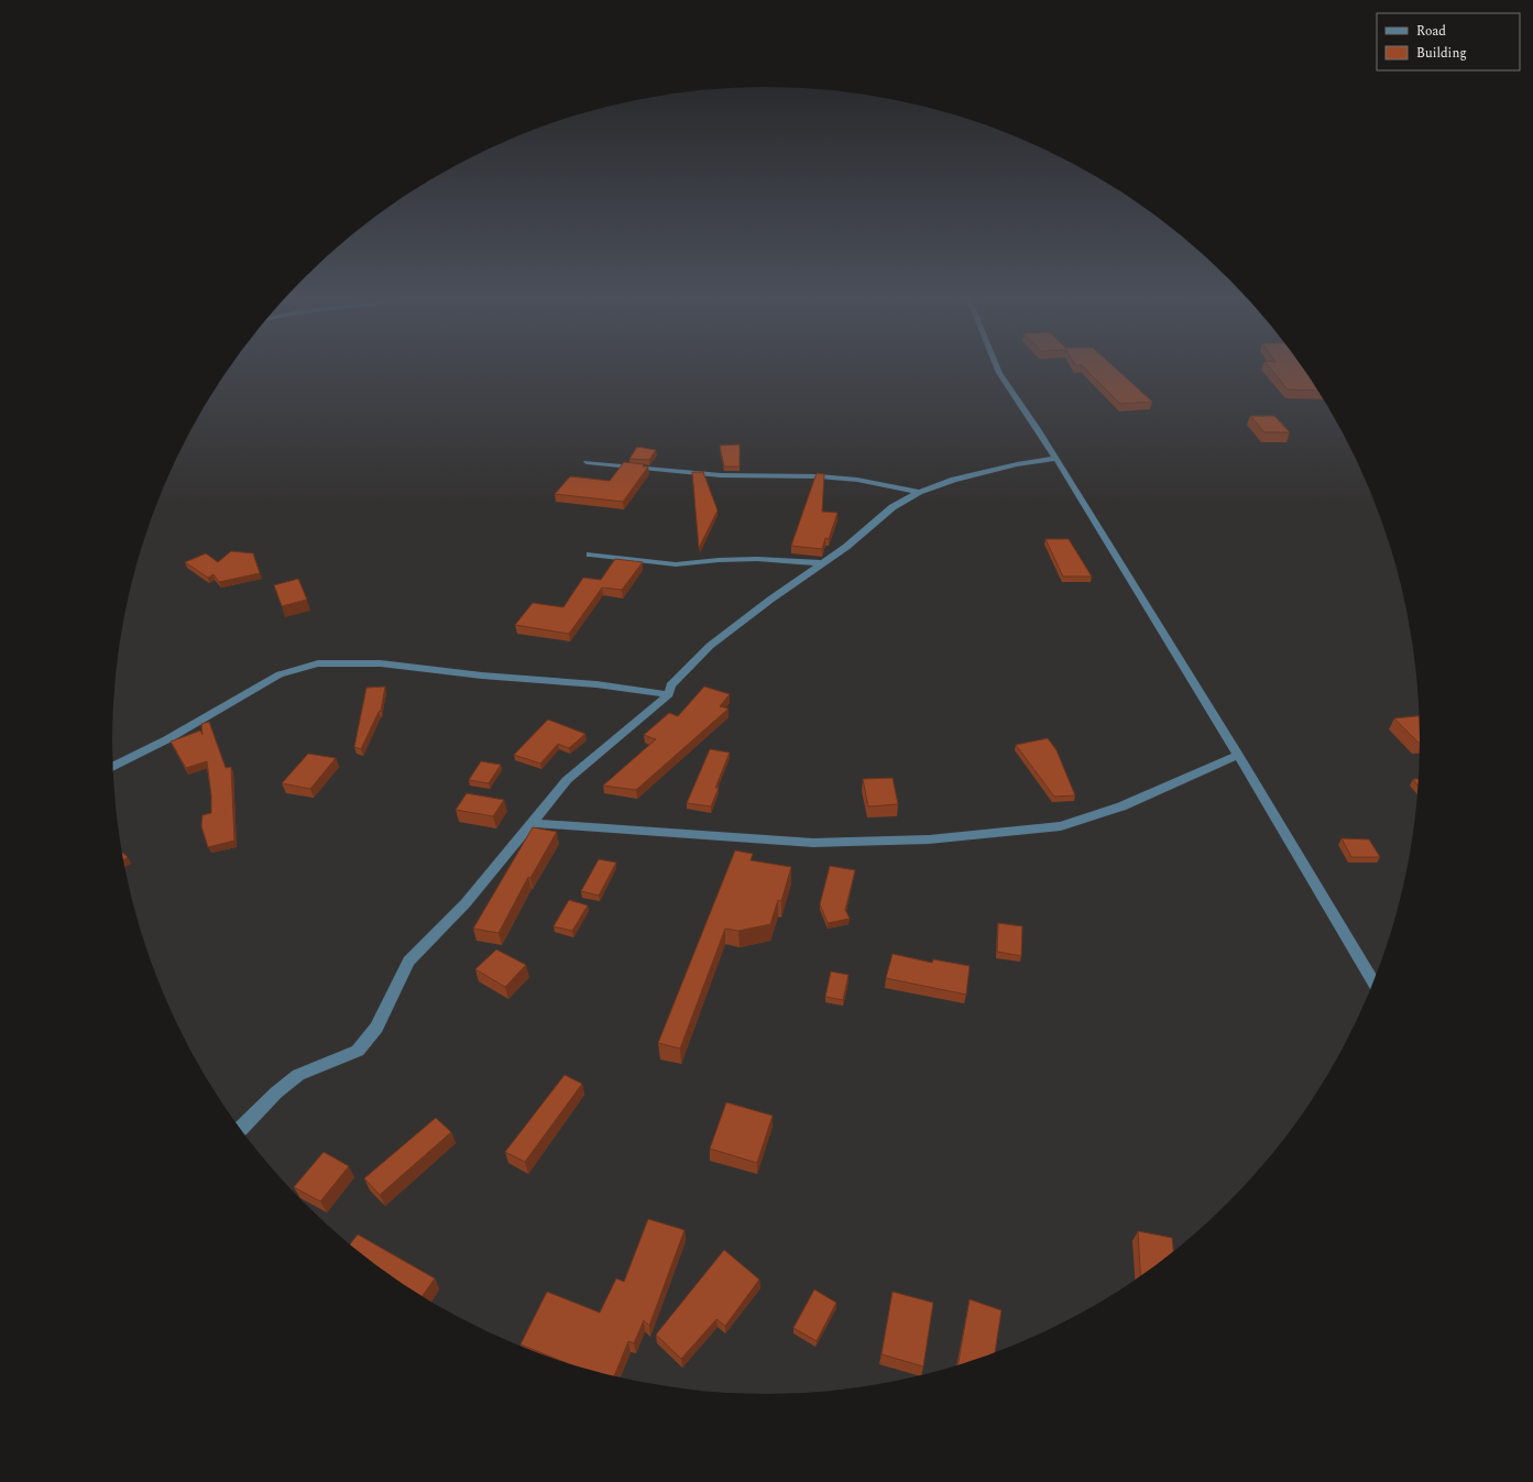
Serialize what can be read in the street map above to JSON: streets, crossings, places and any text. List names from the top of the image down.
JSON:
{
  "legend": ["Road", "Building"]
}
